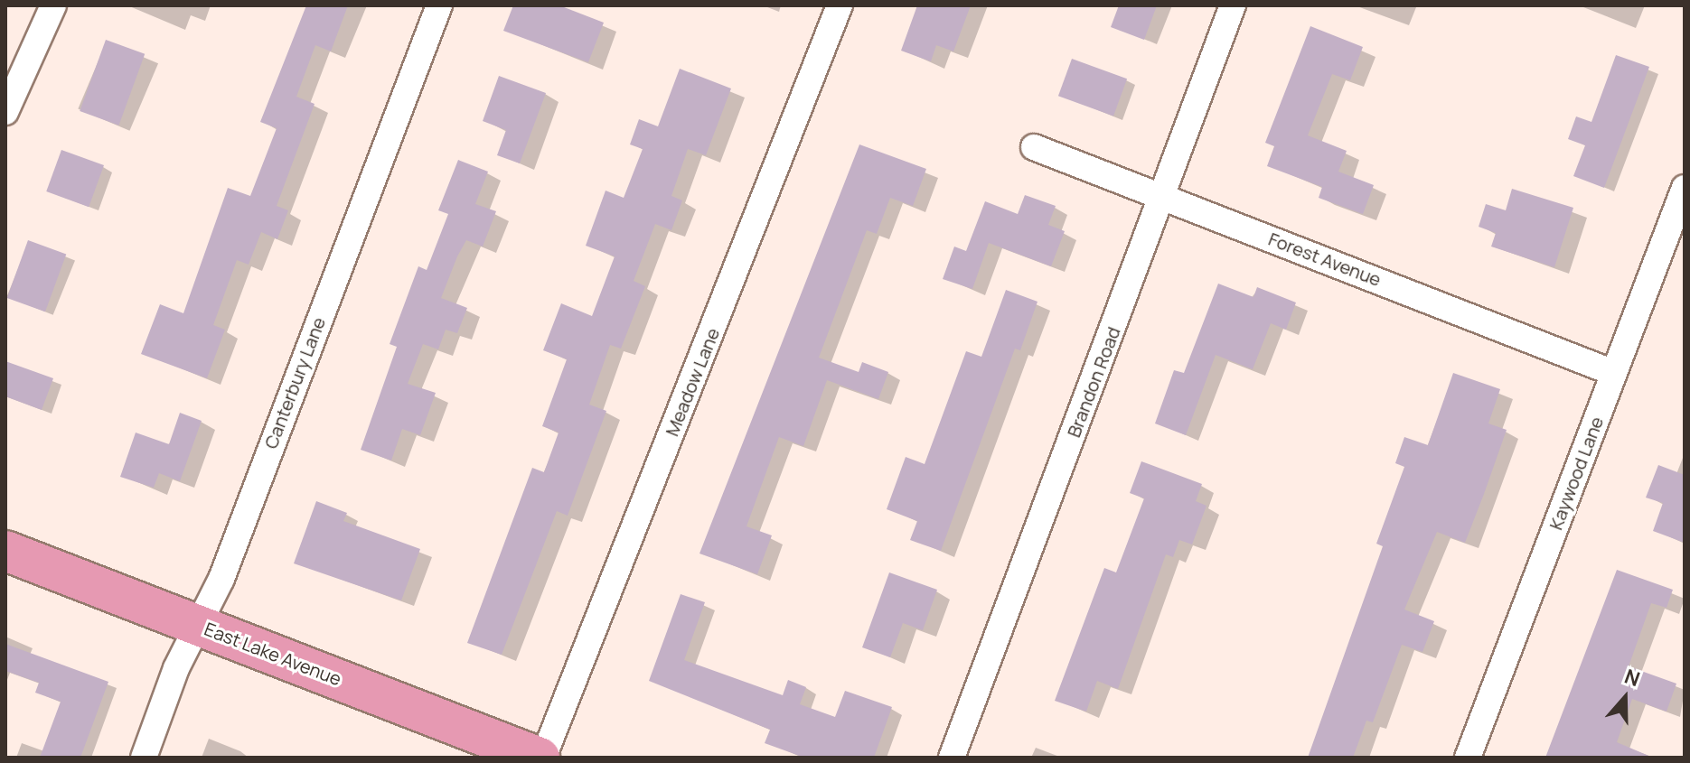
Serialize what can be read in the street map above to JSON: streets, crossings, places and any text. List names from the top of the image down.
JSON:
{
  "streets": {
    "main road": ["East Lake Avenue"],
    "street": [
      "Forest Avenue",
      "Meadow Lane",
      "Brandon Road",
      "Canterbury Lane",
      "Kaywood Lane"
    ]
  },
  "crossings": [
    ["Forest Avenue", "Brandon Road"],
    ["Forest Avenue", "Kaywood Lane"],
    ["Meadow Lane", "East Lake Avenue"],
    ["Canterbury Lane", "East Lake Avenue"]
  ],
  "north": "top"
}
